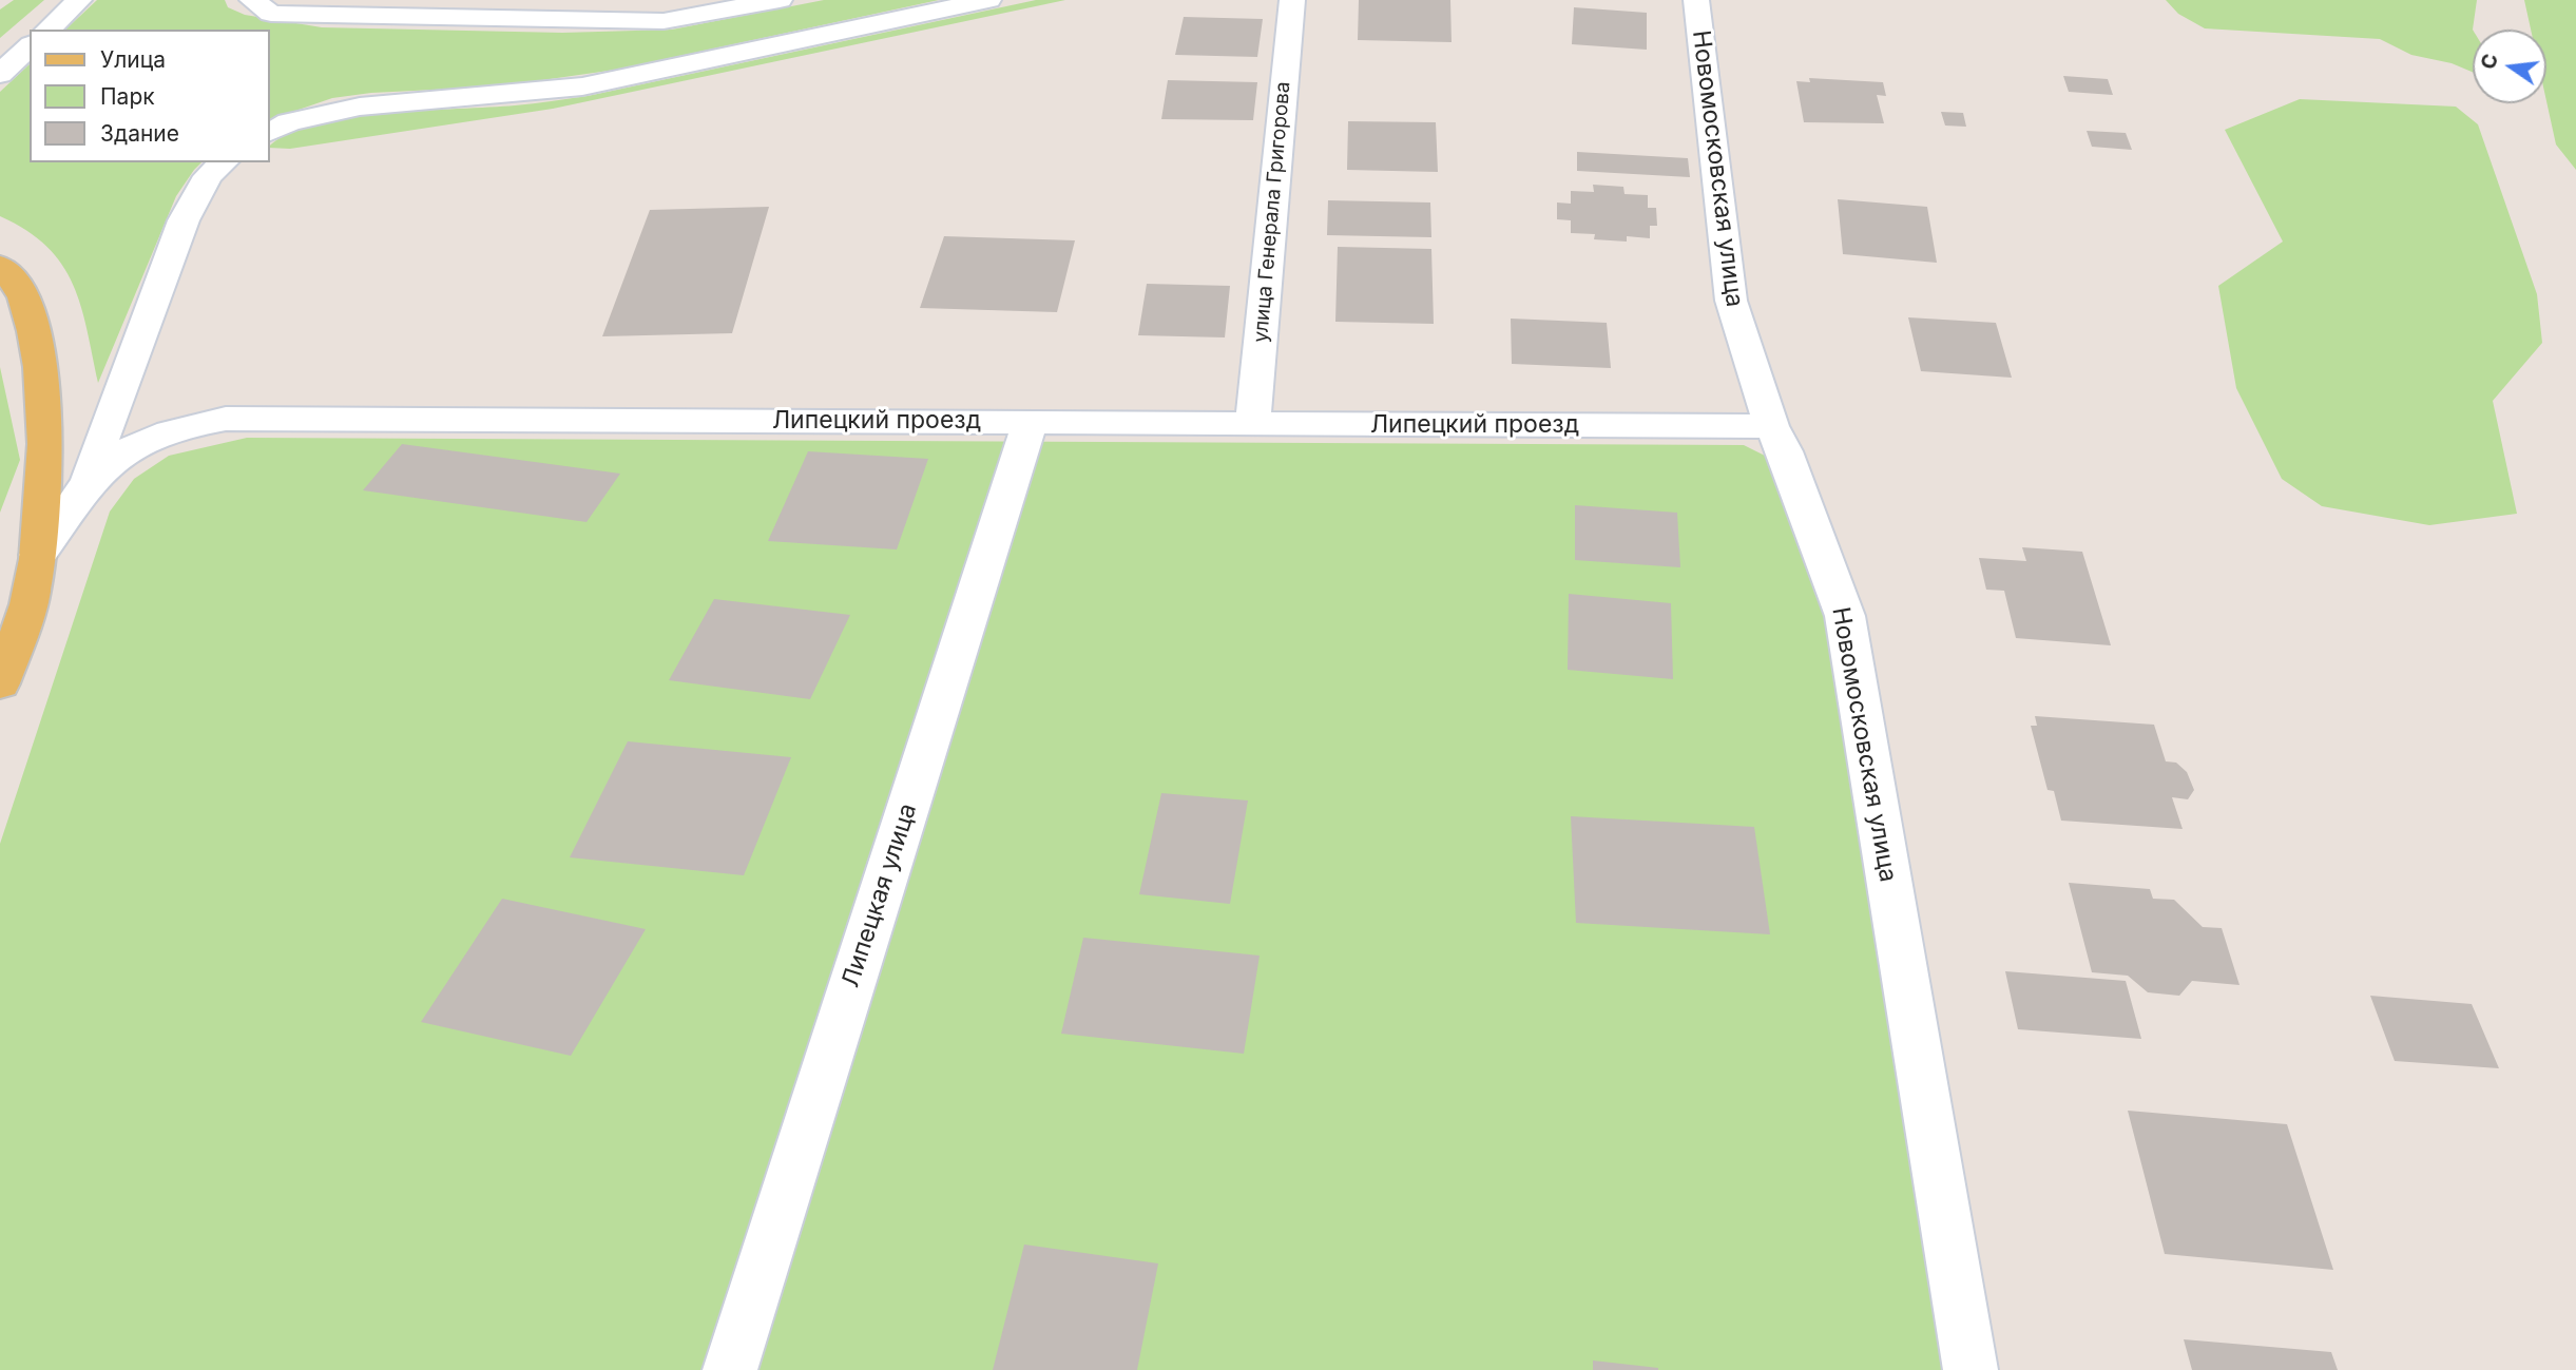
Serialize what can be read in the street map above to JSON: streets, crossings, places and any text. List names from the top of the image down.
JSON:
{
  "streets": {
    "street": [
      "Новомосковская улица",
      "улица Генерала Григорова",
      "Липецкий проезд",
      "Липецкая улица"
    ]
  },
  "crossings": [
    ["Новомосковская улица", "Липецкий проезд"],
    ["улица Генерала Григорова", "Липецкий проезд"],
    ["Липецкий проезд", "Липецкая улица"]
  ],
  "legend": ["Улица", "Парк", "Здание"],
  "north": "left"
}
